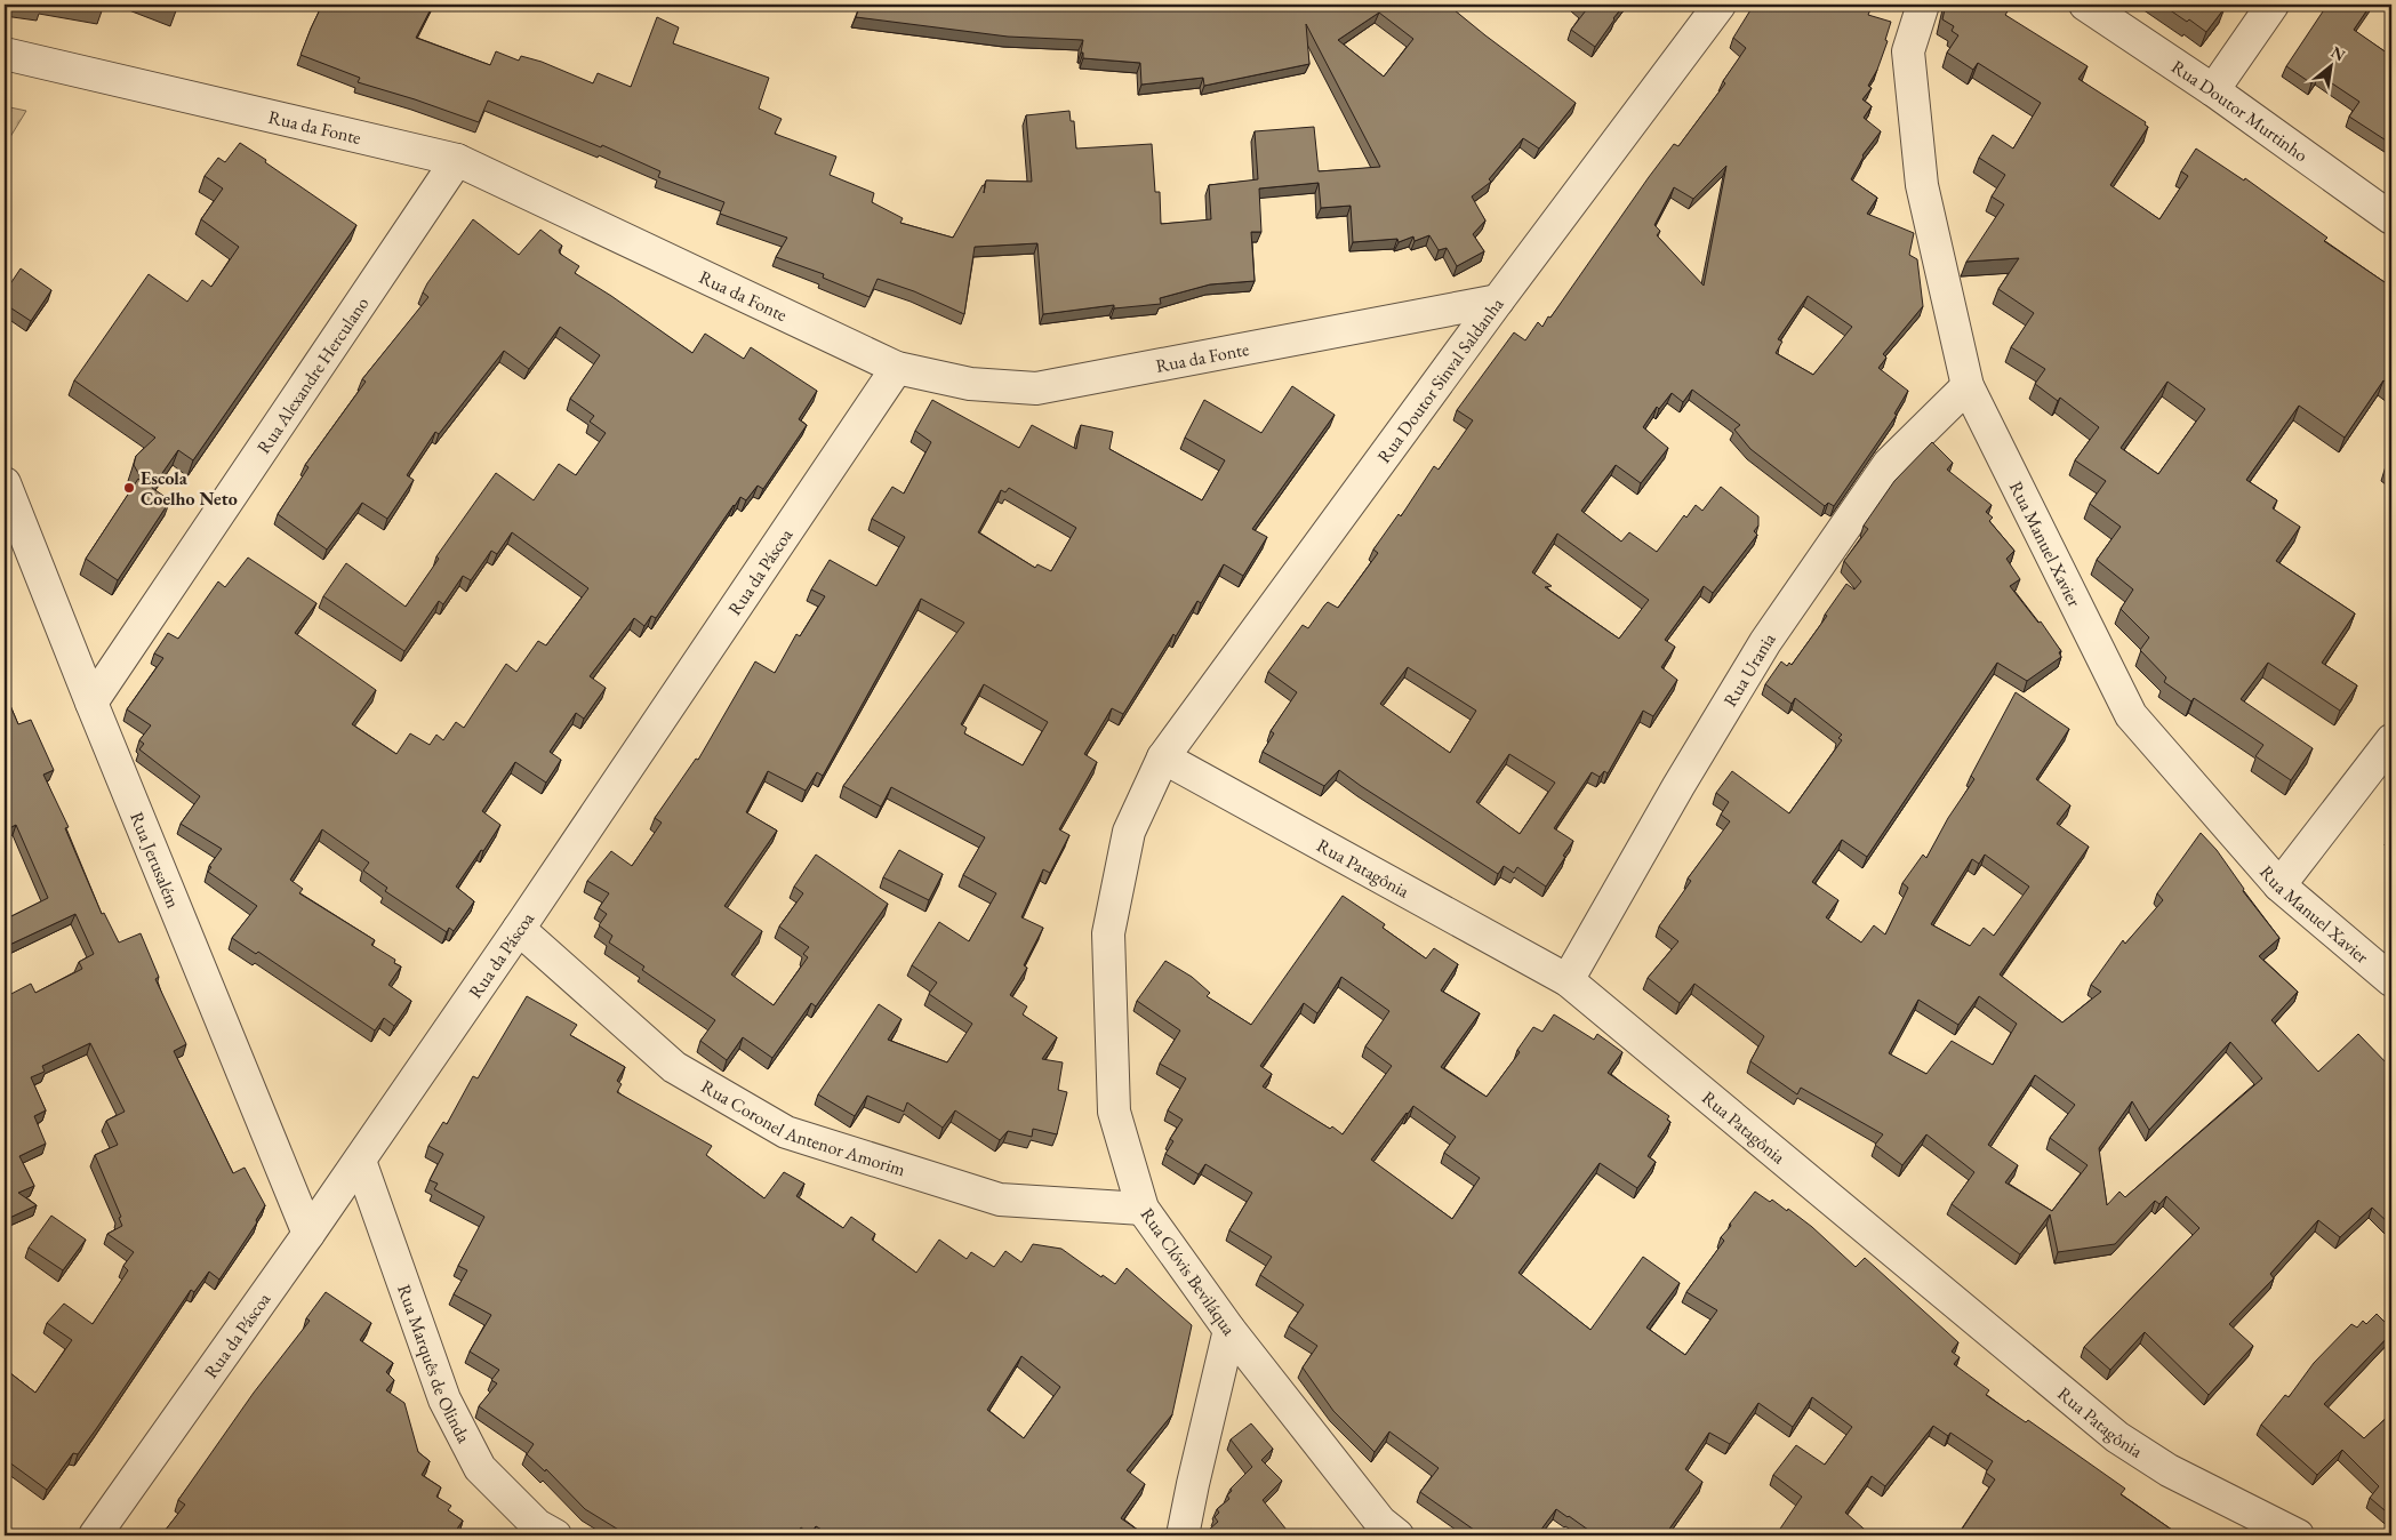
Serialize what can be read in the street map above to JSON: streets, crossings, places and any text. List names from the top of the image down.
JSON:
{
  "streets": {
    "street": [
      "Rua Doutor Murtinho",
      "Rua da Fonte",
      "Rua Alexandre Herculano",
      "Rua Doutor Sinval Saldanha",
      "Rua Manuel Xavier",
      "Rua da Páscoa",
      "Rua Urania",
      "Rua Jerusalém",
      "Rua Patagônia",
      "Rua Coronel Antenor Amorim",
      "Rua Clóvis Beviláqua",
      "Rua Marquês de Olinda"
    ]
  },
  "crossings": [
    ["Rua da Fonte", "Rua Alexandre Herculano"],
    ["Rua da Fonte", "Rua Doutor Sinval Saldanha"],
    ["Rua da Fonte", "Rua da Páscoa"],
    ["Rua Alexandre Herculano", "Rua Jerusalém"],
    ["Rua Doutor Sinval Saldanha", "Rua Patagônia"],
    ["Rua Doutor Sinval Saldanha", "Rua Clóvis Beviláqua"],
    ["Rua Manuel Xavier", "Rua Urania"],
    ["Rua da Páscoa", "Rua Jerusalém"],
    ["Rua da Páscoa", "Rua Coronel Antenor Amorim"],
    ["Rua da Páscoa", "Rua Marquês de Olinda"],
    ["Rua Urania", "Rua Patagônia"],
    ["Rua Patagônia", "Rua Clóvis Beviláqua"],
    ["Rua Coronel Antenor Amorim", "Rua Clóvis Beviláqua"]
  ],
  "places": ["Escola Coelho Neto"],
  "north": "top right"
}
